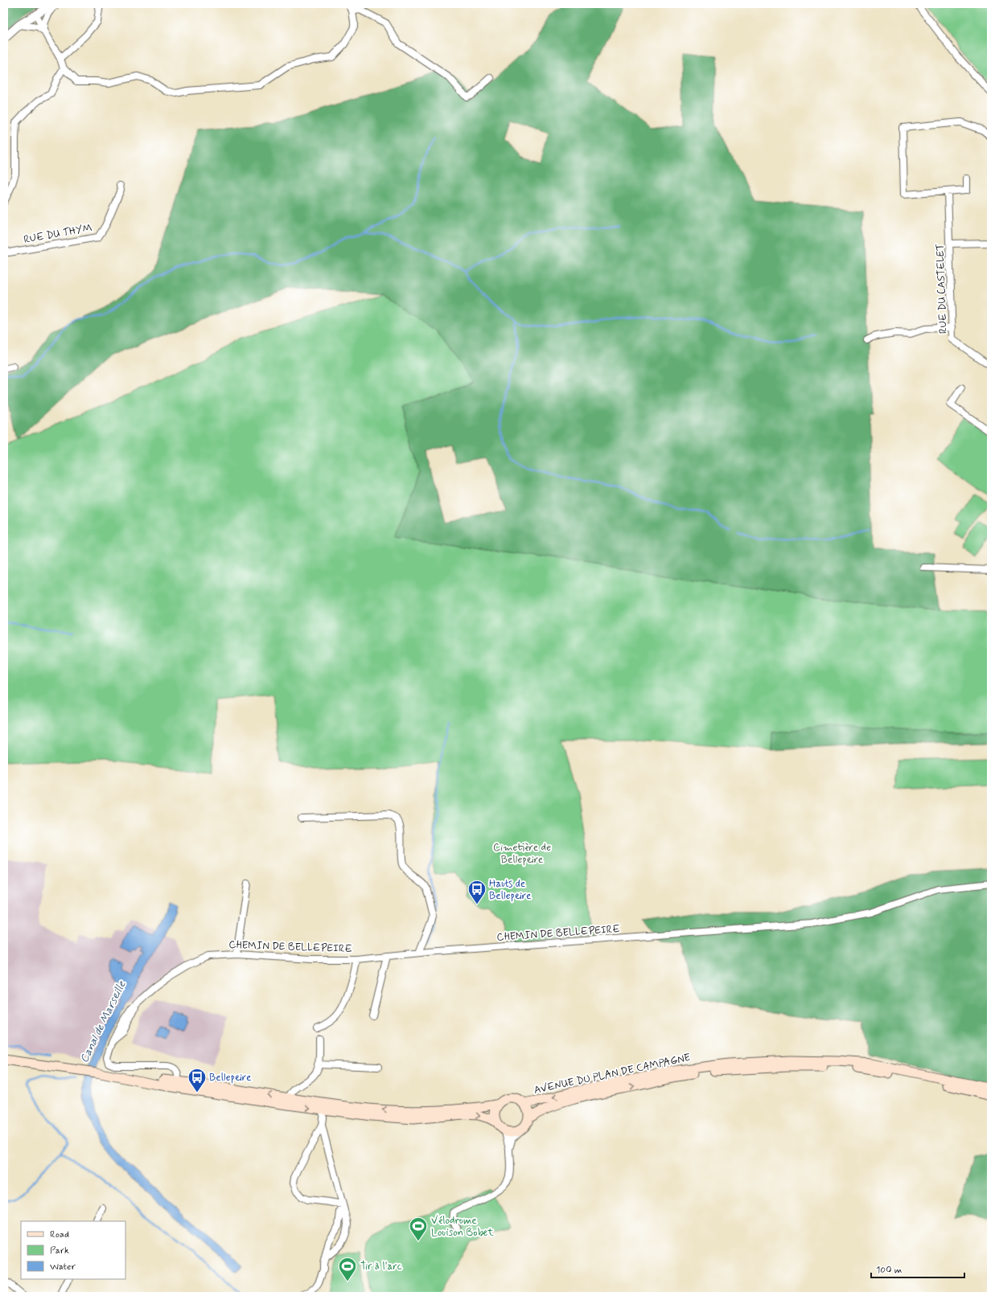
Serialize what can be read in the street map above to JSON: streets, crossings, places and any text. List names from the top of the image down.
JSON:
{
  "streets": {
    "main road": ["AVENUE DU PLAN DE CAMPAGNE"],
    "street": ["RUE DU THYM", "RUE DU CASTELET", "CHEMIN DE BELLEPEIRE"]
  },
  "water": ["Canal de Marseille"],
  "parks": ["Cimetière de Bellepeire"],
  "places": {
    "bus stop": ["Hauts de Bellepeire", "Bellepeire"],
    "sports": ["Vélodrome Louison Bobet", "Tir à l'arc"]
  },
  "legend": ["Road", "Park", "Water"],
  "scale_bar": "100 m"
}
